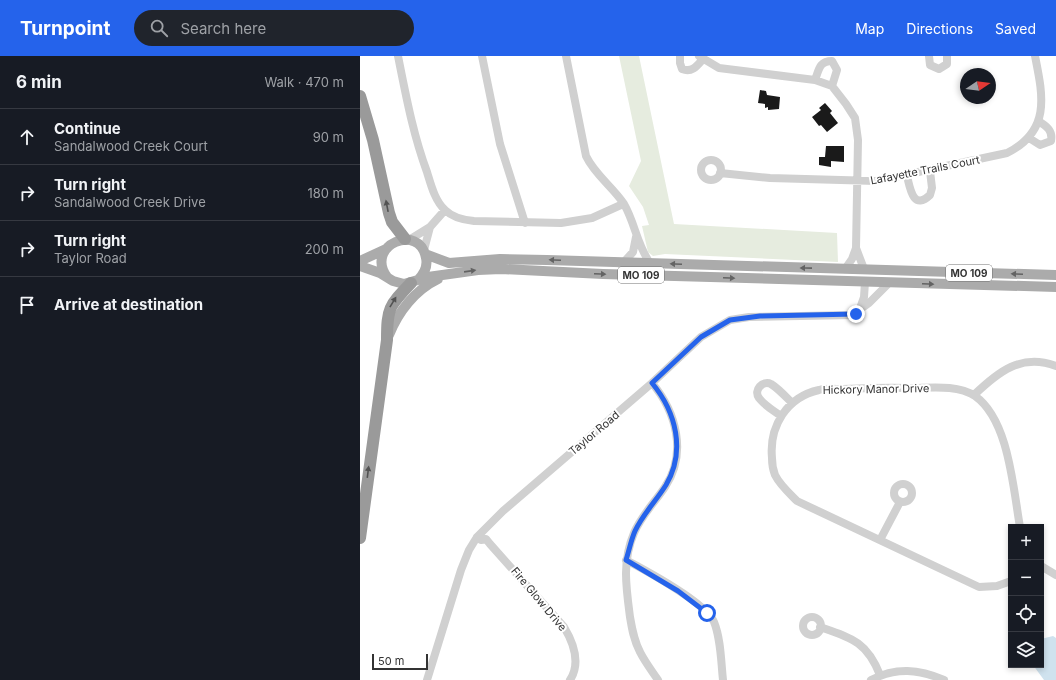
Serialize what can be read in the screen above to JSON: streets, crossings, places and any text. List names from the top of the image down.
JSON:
{
  "streets": {
    "main road": ["MO 109"],
    "street": [
      "Lafayette Trails Court",
      "Hickory Manor Drive",
      "Taylor Road",
      "Fire Glow Drive"
    ]
  },
  "crossings": [
    ["Taylor Road", "Fire Glow Drive"]
  ],
  "scale_bar": "50 m",
  "north": "right",
  "page": {
    "header": "Turnpoint",
    "search": "Search here",
    "nav": ["Map", "Directions", "Saved"],
    "heading": ["6 min", "Walk · 470 m"],
    "list": [
      ["Continue", "Sandalwood Creek Court", "90 m"],
      ["Turn right", "Sandalwood Creek Drive", "180 m"],
      ["Turn right", "Taylor Road", "200 m"],
      "Arrive at destination"
    ],
    "map_buttons": ["+", "−"],
    "scale": "50 m"
  }
}
